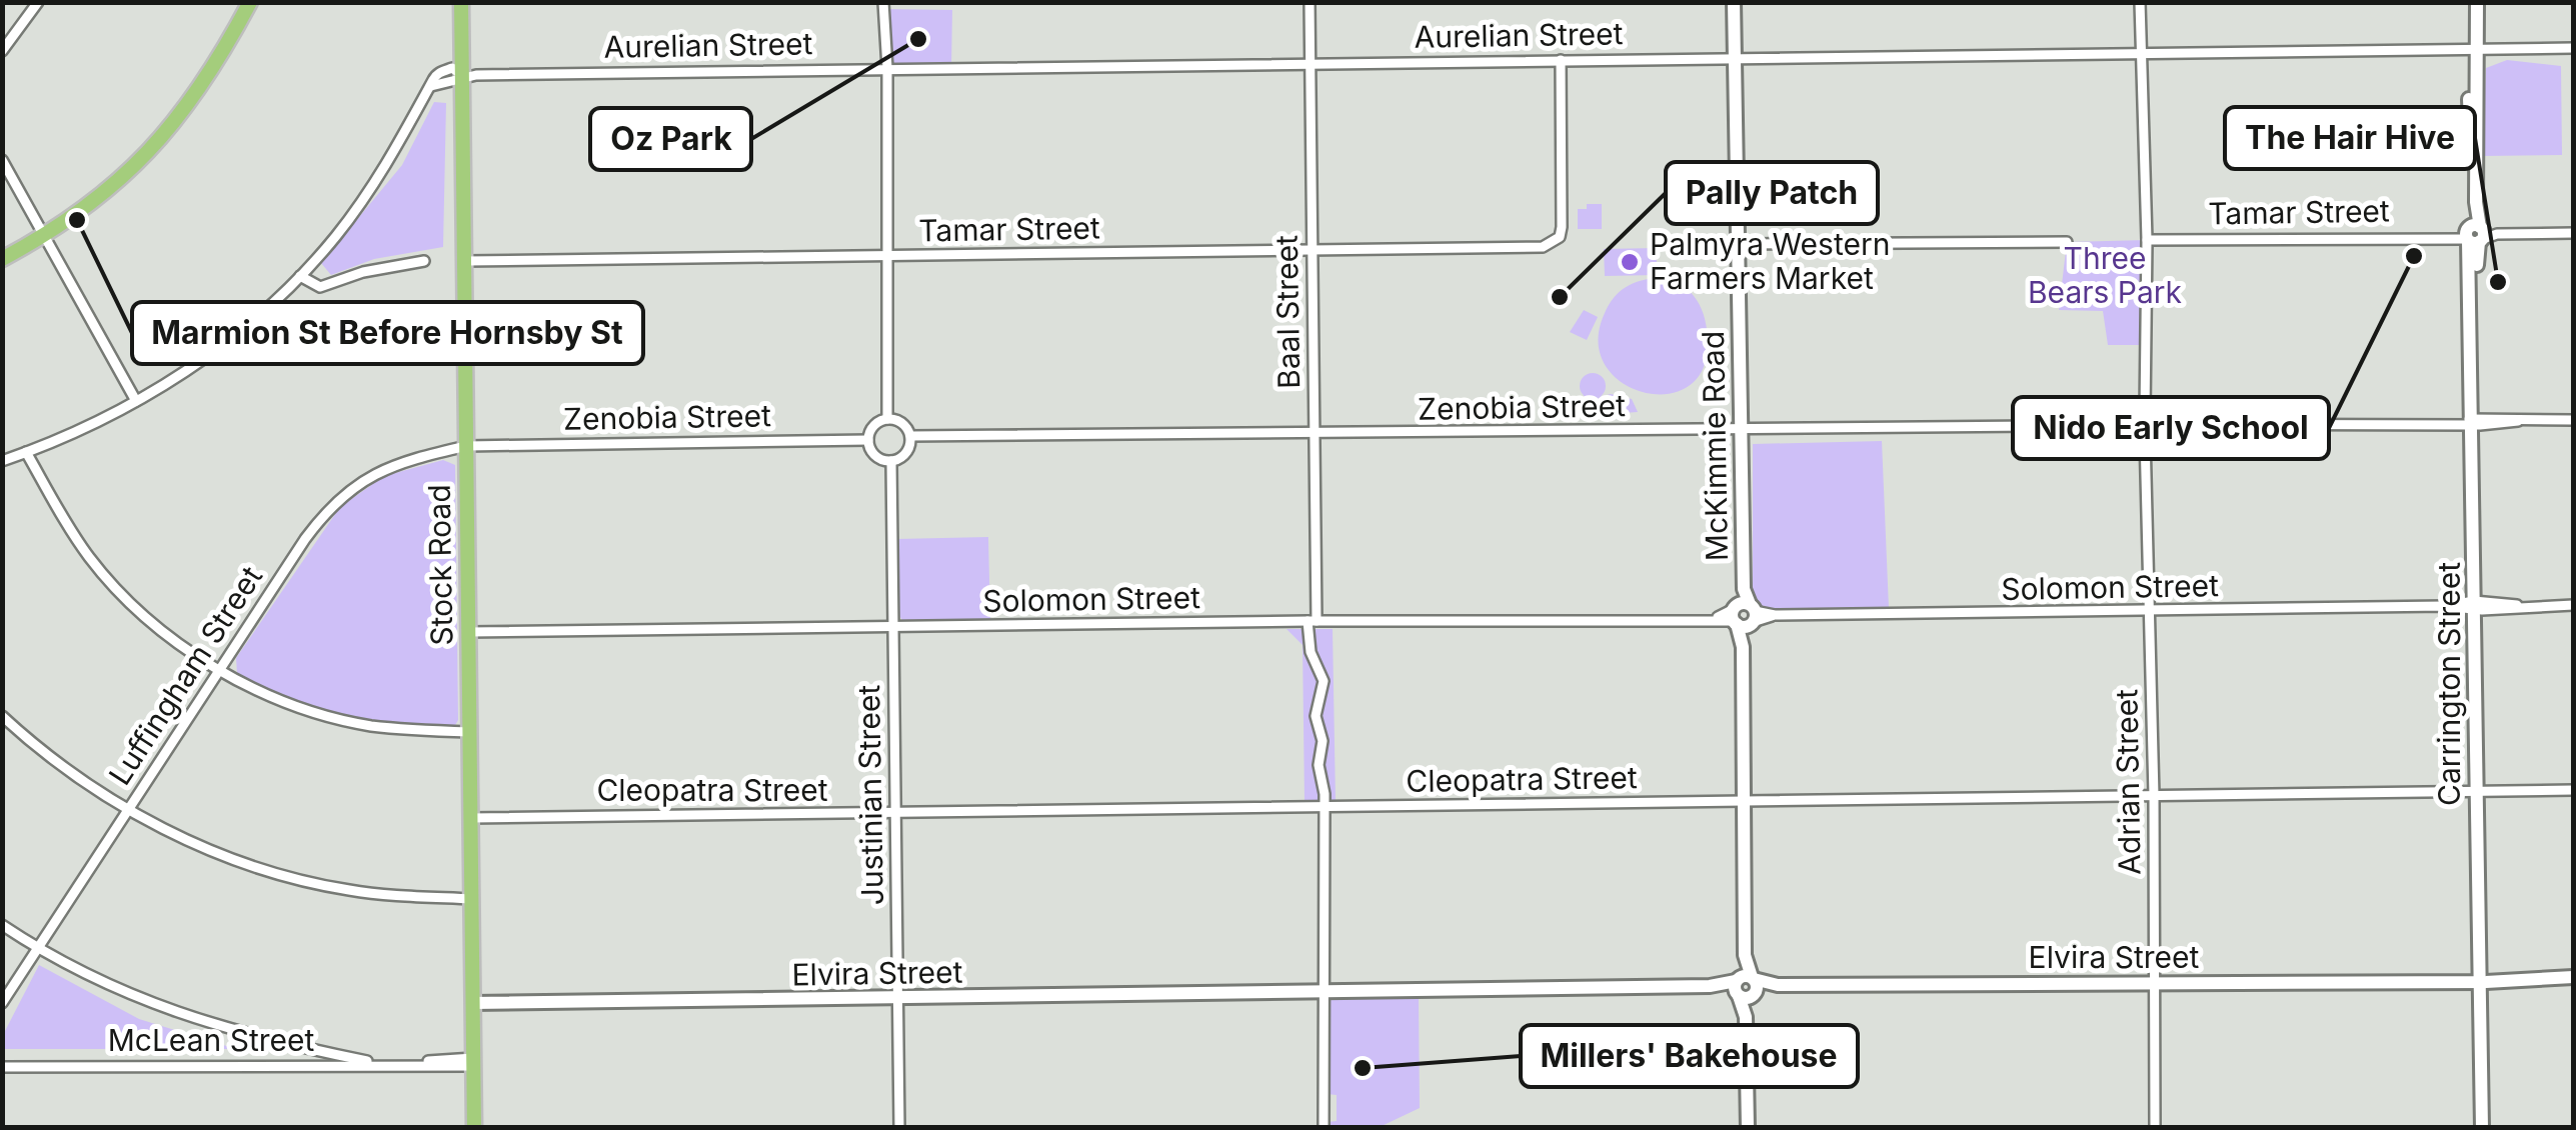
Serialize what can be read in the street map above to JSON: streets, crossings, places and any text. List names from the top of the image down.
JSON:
{
  "streets": {
    "main road": [
      "McKimmie Road",
      "Stock Road",
      "Carrington Street",
      "Elvira Street"
    ],
    "street": [
      "Aurelian Street",
      "Tamar Street",
      "Baal Street",
      "Zenobia Street",
      "Solomon Street",
      "Luffingham Street",
      "Cleopatra Street",
      "Adrian Street",
      "Justinian Street",
      "McLean Street"
    ]
  },
  "crossings": [
    ["Aurelian Street", "Tamar Street"],
    ["Aurelian Street", "Baal Street"],
    ["Aurelian Street", "McKimmie Road"],
    ["Aurelian Street", "Stock Road"],
    ["Aurelian Street", "Carrington Street"],
    ["Tamar Street", "Baal Street"],
    ["Tamar Street", "Stock Road"],
    ["Tamar Street", "Carrington Street"],
    ["Baal Street", "Zenobia Street"],
    ["Baal Street", "Solomon Street"],
    ["Baal Street", "Cleopatra Street"],
    ["Baal Street", "Elvira Street"],
    ["Zenobia Street", "McKimmie Road"],
    ["Zenobia Street", "Stock Road"],
    ["Zenobia Street", "Luffingham Street"],
    ["Zenobia Street", "Justinian Street"],
    ["McKimmie Road", "Solomon Street"],
    ["Stock Road", "Solomon Street"],
    ["Stock Road", "Luffingham Street"],
    ["Stock Road", "Cleopatra Street"],
    ["Stock Road", "Elvira Street"],
    ["Stock Road", "McLean Street"],
    ["Solomon Street", "Carrington Street"],
    ["Solomon Street", "Adrian Street"],
    ["Solomon Street", "Justinian Street"],
    ["Carrington Street", "Cleopatra Street"],
    ["Carrington Street", "Elvira Street"],
    ["Cleopatra Street", "Adrian Street"],
    ["Cleopatra Street", "Justinian Street"],
    ["Adrian Street", "Elvira Street"],
    ["Justinian Street", "Elvira Street"]
  ],
  "parks": ["Three Bears Park"],
  "places": [
    "Oz Park",
    "Marmion St Before Hornsby St",
    "Nido Early School",
    "Palmyra Western Farmers Market",
    "The Hair Hive",
    "Pally Patch",
    "Millers' Bakehouse"
  ]
}
